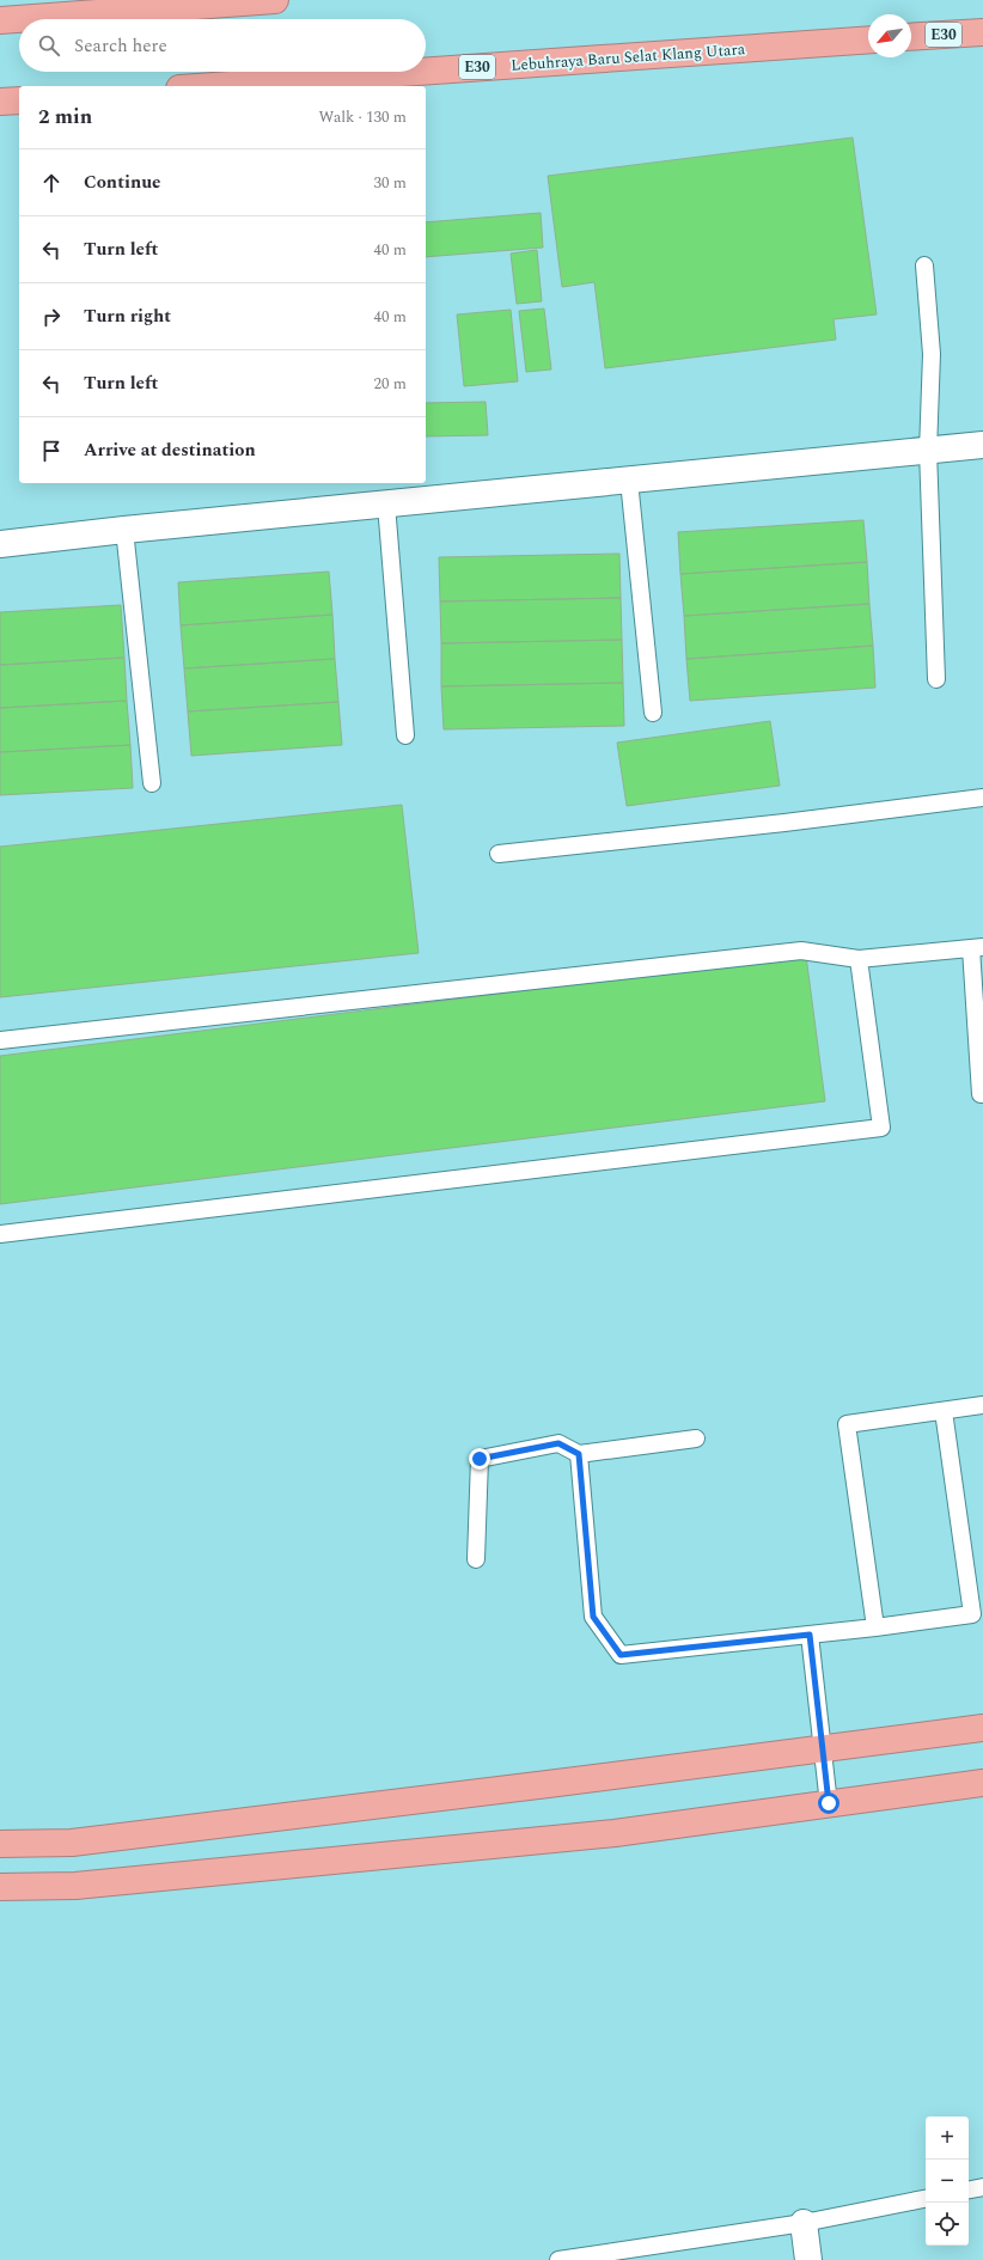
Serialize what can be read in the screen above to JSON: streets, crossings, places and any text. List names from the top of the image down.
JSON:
{
  "streets": {
    "highway": ["E30", "Lebuhraya Baru Selat Klang Utara"]
  },
  "north": "bottom left",
  "page": {
    "search": "Search here",
    "heading": ["2 min", "Walk · 130 m"],
    "list": [
      ["Continue", "30 m"],
      ["Turn left", "40 m"],
      ["Turn right", "40 m"],
      ["Turn left", "20 m"],
      "Arrive at destination"
    ],
    "map_buttons": ["+", "−"]
  }
}
